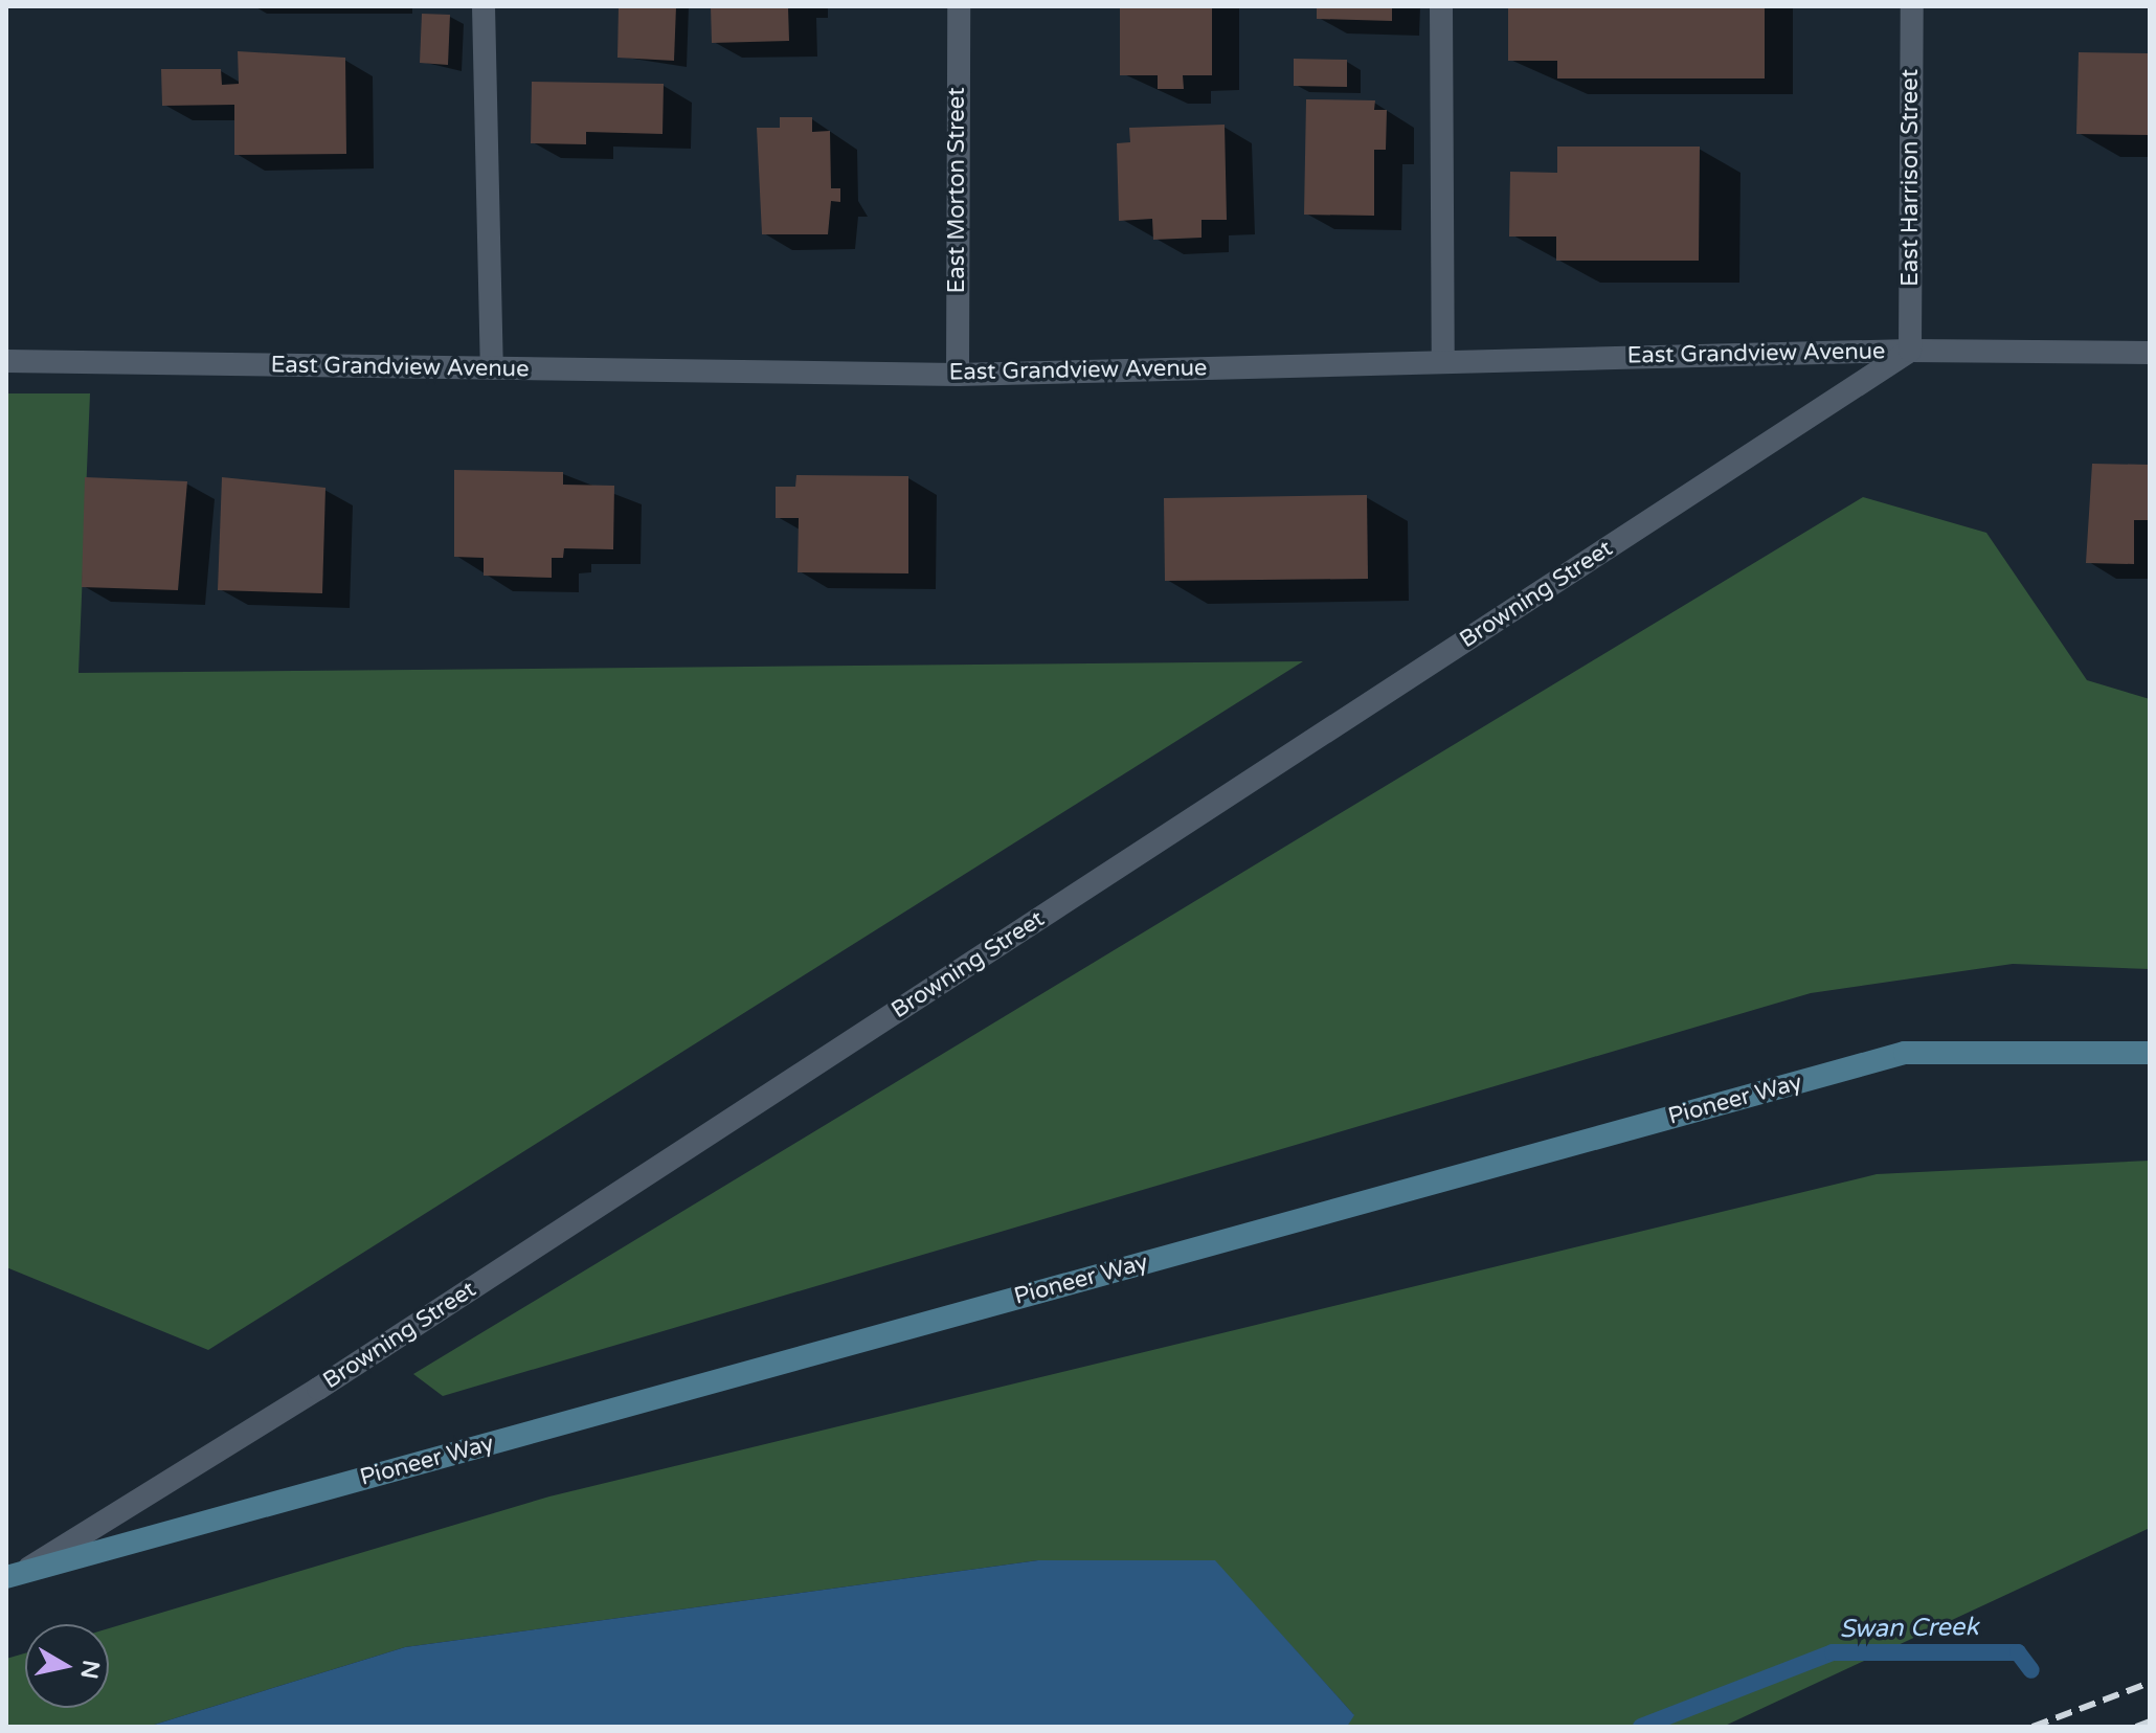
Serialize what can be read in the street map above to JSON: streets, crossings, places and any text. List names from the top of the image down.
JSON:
{
  "streets": {
    "main road": ["Pioneer Way"],
    "street": [
      "East Harrison Street",
      "East Morton Street",
      "East Grandview Avenue",
      "Browning Street"
    ]
  },
  "crossings": [
    ["East Harrison Street", "East Grandview Avenue"],
    ["East Harrison Street", "Browning Street"],
    ["East Morton Street", "East Grandview Avenue"],
    ["East Grandview Avenue", "Browning Street"],
    ["Browning Street", "Pioneer Way"]
  ],
  "water": ["Swan Creek"],
  "north": "right"
}
